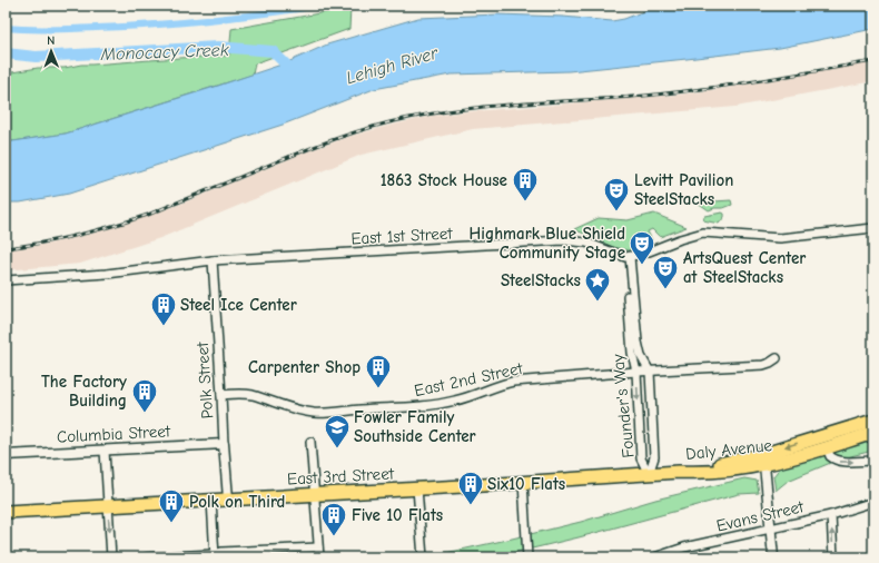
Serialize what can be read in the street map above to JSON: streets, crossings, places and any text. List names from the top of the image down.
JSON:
{
  "streets": {
    "highway": ["Daly Avenue", "East 3rd Street"],
    "street": [
      "East 1st Street",
      "East 2nd Street",
      "Polk Street",
      "Founder's Way",
      "Columbia Street",
      "Evans Street"
    ]
  },
  "crossings": [
    ["East 1st Street", "Polk Street"],
    ["East 1st Street", "Founder's Way"],
    ["East 2nd Street", "Polk Street"],
    ["East 2nd Street", "Founder's Way"],
    ["Polk Street", "Columbia Street"],
    ["Polk Street", "East 3rd Street"],
    ["Founder's Way", "East 3rd Street"],
    ["Daly Avenue", "East 3rd Street"]
  ],
  "water": ["Monocacy Creek", "Lehigh River"],
  "places": {
    "building": [
      "1863 Stock House",
      "Steel Ice Center",
      "Carpenter Shop",
      "The Factory Building",
      "Six10 Flats",
      "Polk on Third",
      "Five 10 Flats"
    ],
    "theatre": ["Levitt Pavilion SteelStacks", "Highmark Blue Shield Community Stage", "ArtsQuest Center at SteelStacks"],
    "place": ["SteelStacks"],
    "school or university": ["Fowler Family Southside Center"]
  },
  "north": "top"
}
